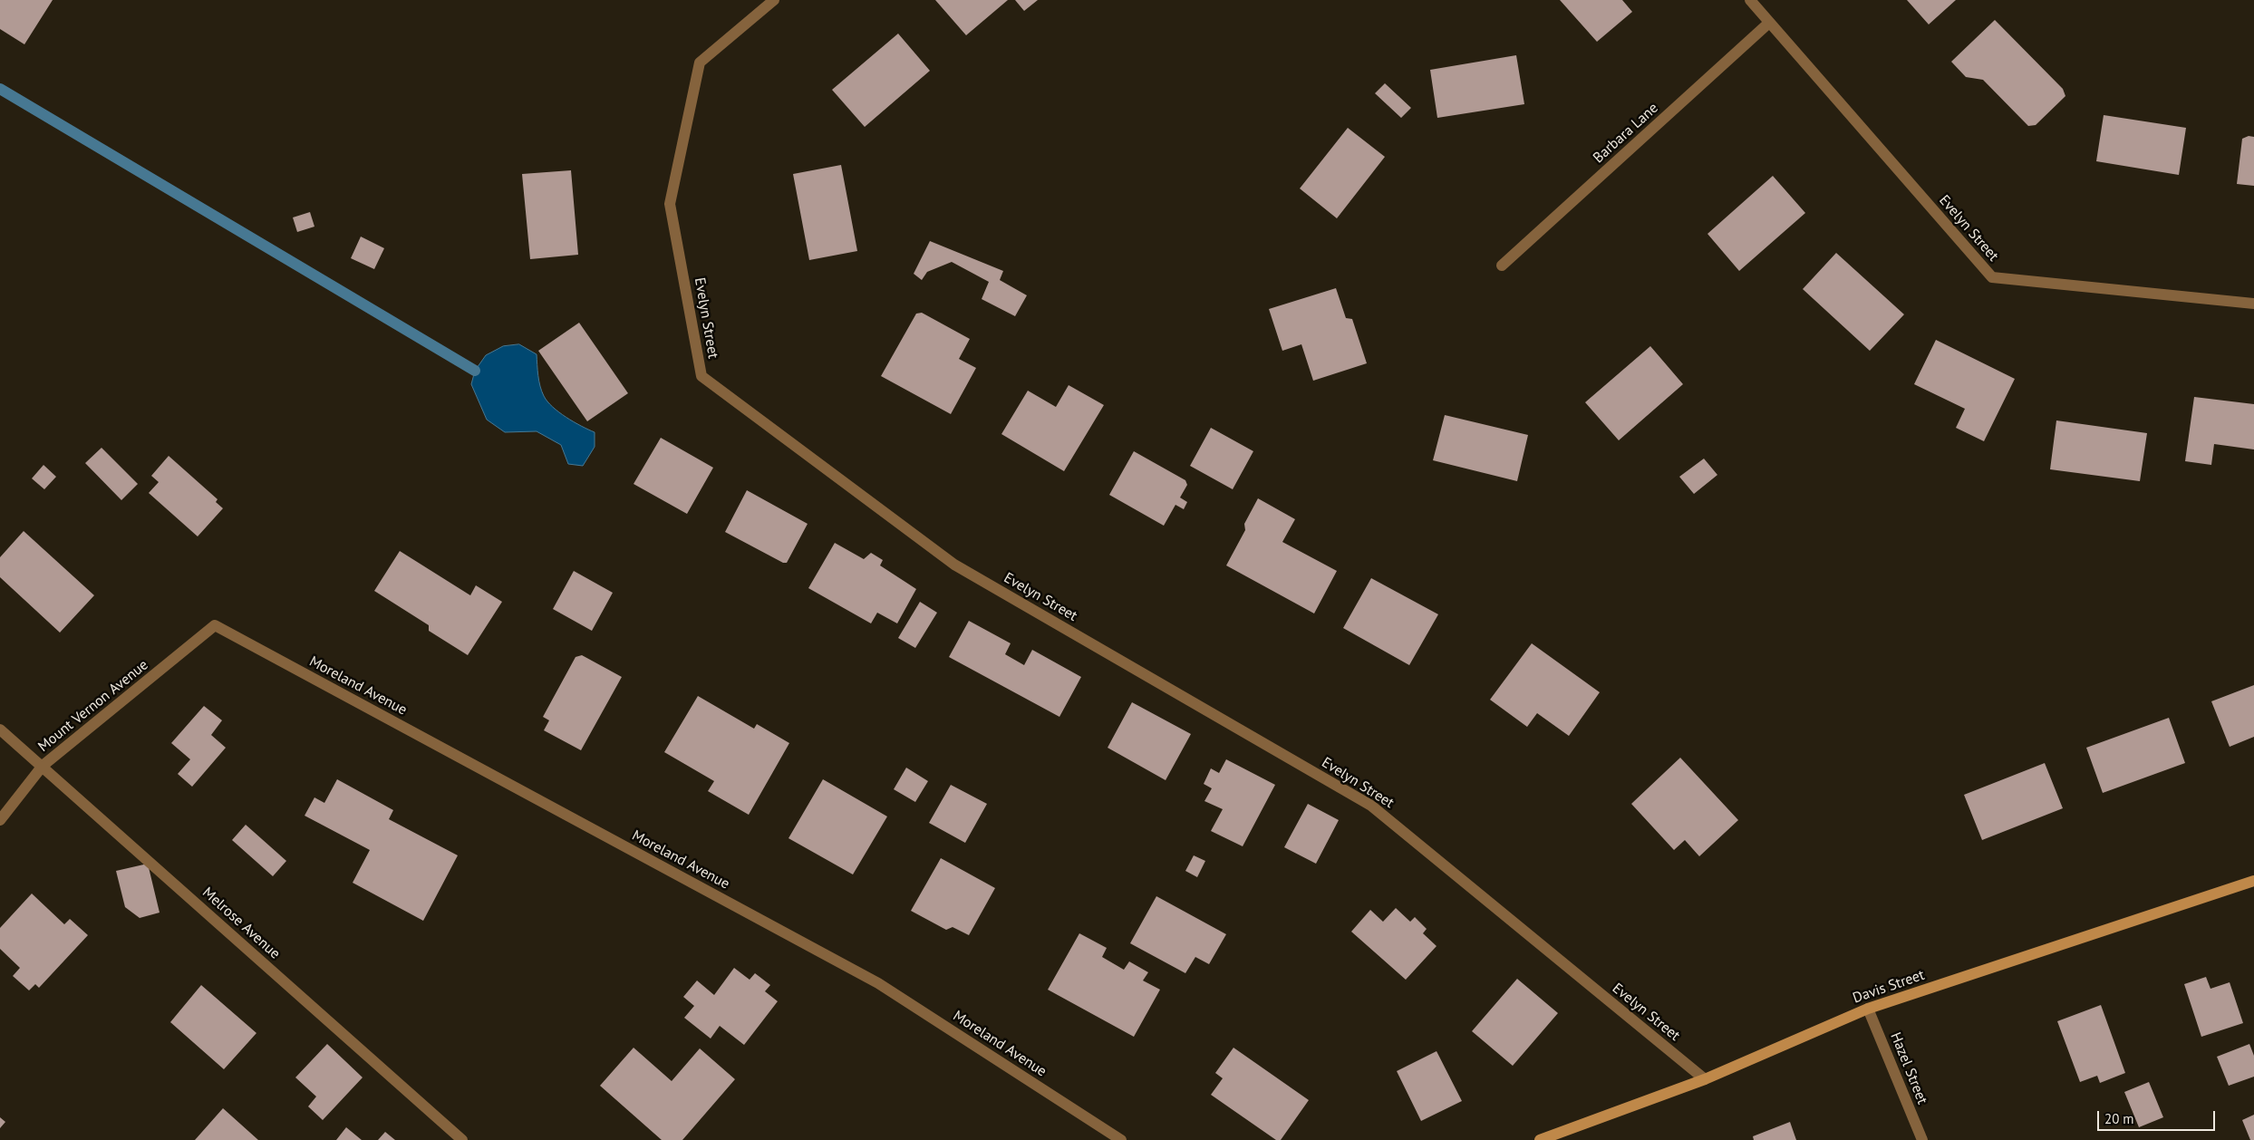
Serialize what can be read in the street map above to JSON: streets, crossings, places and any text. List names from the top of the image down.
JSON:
{
  "streets": {
    "main road": ["Davis Street"],
    "street": [
      "Barbara Lane",
      "Evelyn Street",
      "Moreland Avenue",
      "Mount Vernon Avenue",
      "Melrose Avenue",
      "Hazel Street"
    ]
  },
  "crossings": [
    ["Barbara Lane", "Evelyn Street"],
    ["Evelyn Street", "Davis Street"],
    ["Moreland Avenue", "Mount Vernon Avenue"],
    ["Mount Vernon Avenue", "Melrose Avenue"],
    ["Davis Street", "Hazel Street"]
  ],
  "scale_bar": "20 m"
}
